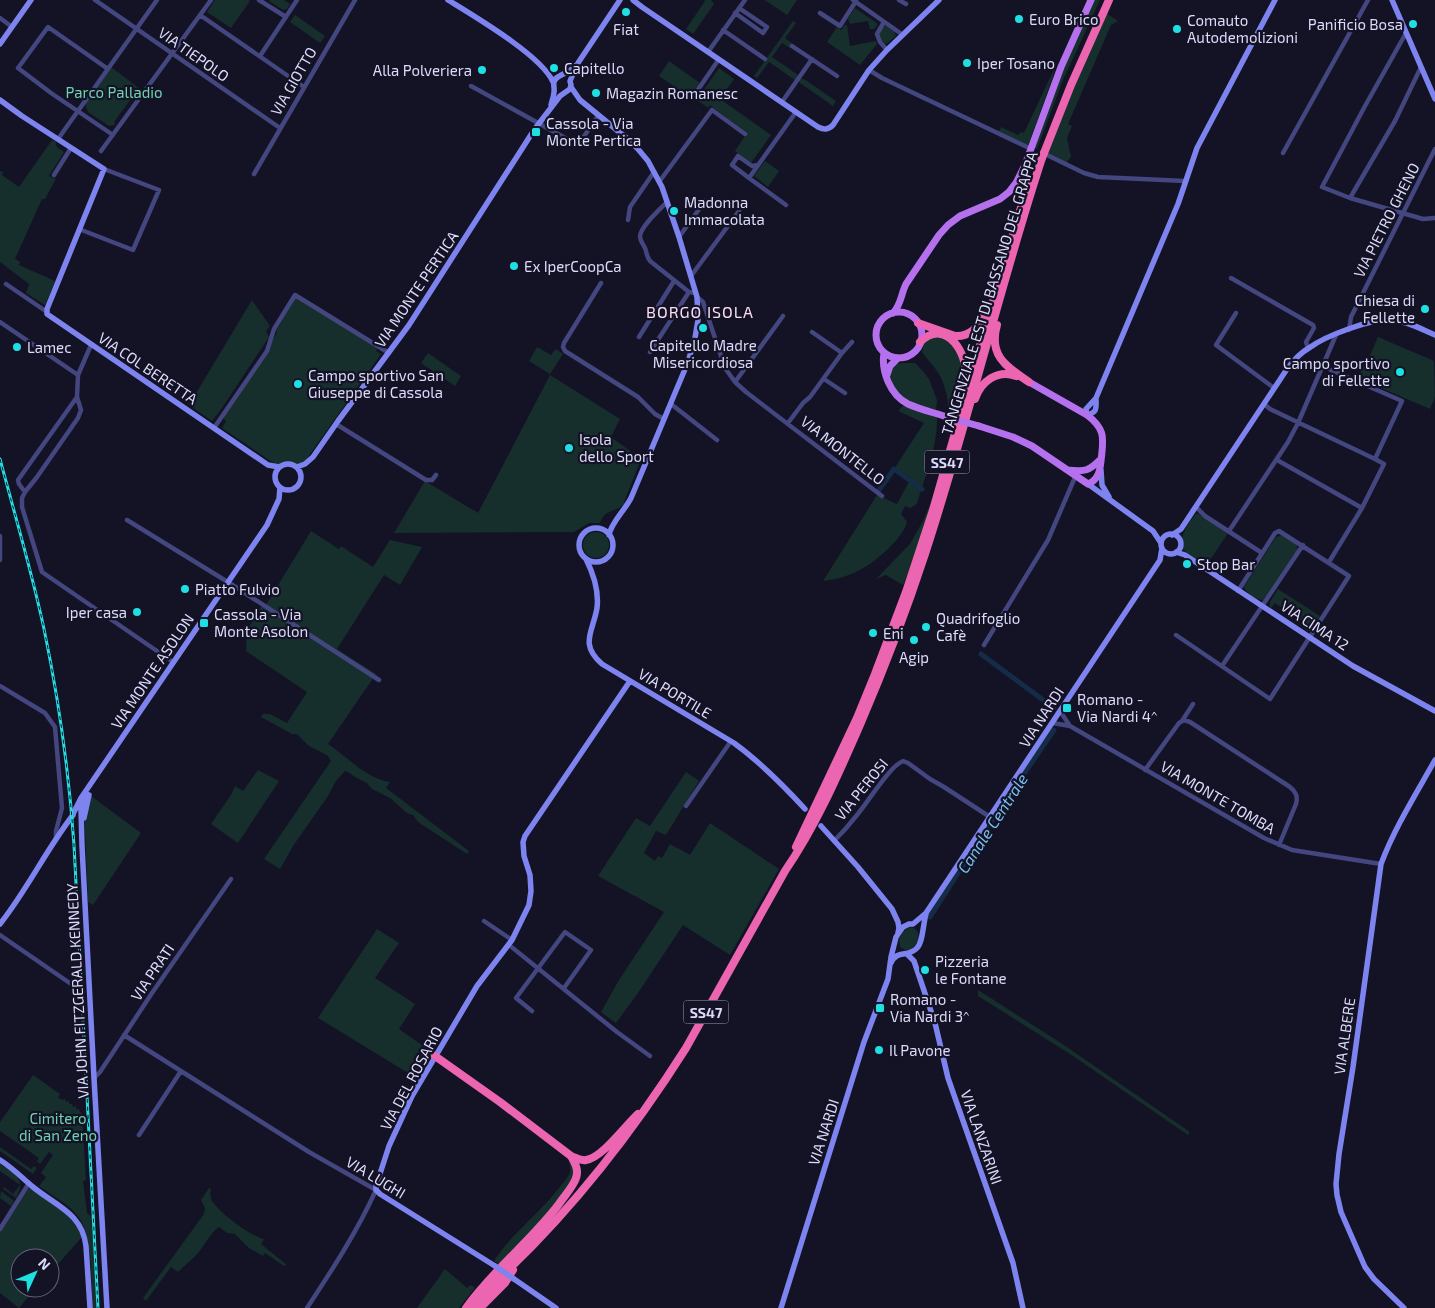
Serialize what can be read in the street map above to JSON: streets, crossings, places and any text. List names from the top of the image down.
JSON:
{
  "streets": {
    "highway": ["TANGENZIALE EST DI BASSANO DEL GRAPPA", "SS47"],
    "street": [
      "VIA TIEPOLO",
      "VIA GIOTTO",
      "VIA PIETRO GHENO",
      "VIA MONTE PERTICA",
      "VIA COL BERETTA",
      "VIA MONTELLO",
      "VIA CIMA 12",
      "VIA MONTE ASOLON",
      "VIA PORTILE",
      "VIA NARDI",
      "VIA PEROSI",
      "VIA MONTE TOMBA",
      "VIA PRATI",
      "VIA JOHN FITZGERALD KENNEDY",
      "VIA ALBERE",
      "VIA DEL ROSARIO",
      "VIA LANZARINI",
      "VIA LUGHI"
    ]
  },
  "crossings": [
    ["VIA TIEPOLO", "VIA GIOTTO"],
    ["VIA MONTE PERTICA", "VIA COL BERETTA"],
    ["VIA MONTE PERTICA", "VIA MONTE ASOLON"],
    ["TANGENZIALE EST DI BASSANO DEL GRAPPA", "SS47"],
    ["VIA COL BERETTA", "VIA MONTE ASOLON"],
    ["VIA MONTE ASOLON", "VIA JOHN FITZGERALD KENNEDY"],
    ["VIA PORTILE", "VIA DEL ROSARIO"],
    ["VIA NARDI", "VIA PEROSI"],
    ["VIA NARDI", "VIA LANZARINI"],
    ["VIA MONTE TOMBA", "VIA ALBERE"],
    ["VIA PRATI", "VIA JOHN FITZGERALD KENNEDY"],
    ["VIA PRATI", "VIA LUGHI"],
    ["VIA DEL ROSARIO", "VIA LUGHI"]
  ],
  "districts": ["BORGO ISOLA"],
  "water": ["Canale Centrale"],
  "parks": ["Parco Palladio", "Cimitero di San Zeno"],
  "places": {
    "other": [
      "Fiat",
      "Euro Brico",
      "Panificio Bosa",
      "Comauto Autodemolizioni",
      "Iper Tosano",
      "Capitello",
      "Alla Polveriera",
      "Magazin Romanesc",
      "Madonna Immacolata",
      "Ex IperCoopCa",
      "Chiesa di Fellette",
      "Capitello Madre Misericordiosa",
      "Lamec",
      "Campo sportivo di Fellette",
      "Campo sportivo San Giuseppe di Cassola",
      "Isola dello Sport",
      "Stop Bar",
      "Piatto Fulvio",
      "Iper casa",
      "Quadrifoglio Cafè",
      "Eni",
      "Agip",
      "Pizzeria le Fontane",
      "Il Pavone"
    ],
    "transit": [
      "Cassola - Via Monte Pertica",
      "Cassola - Via Monte Asolon",
      "Romano - Via Nardi 4^",
      "Romano - Via Nardi 3^"
    ]
  },
  "north": "top right"
}
